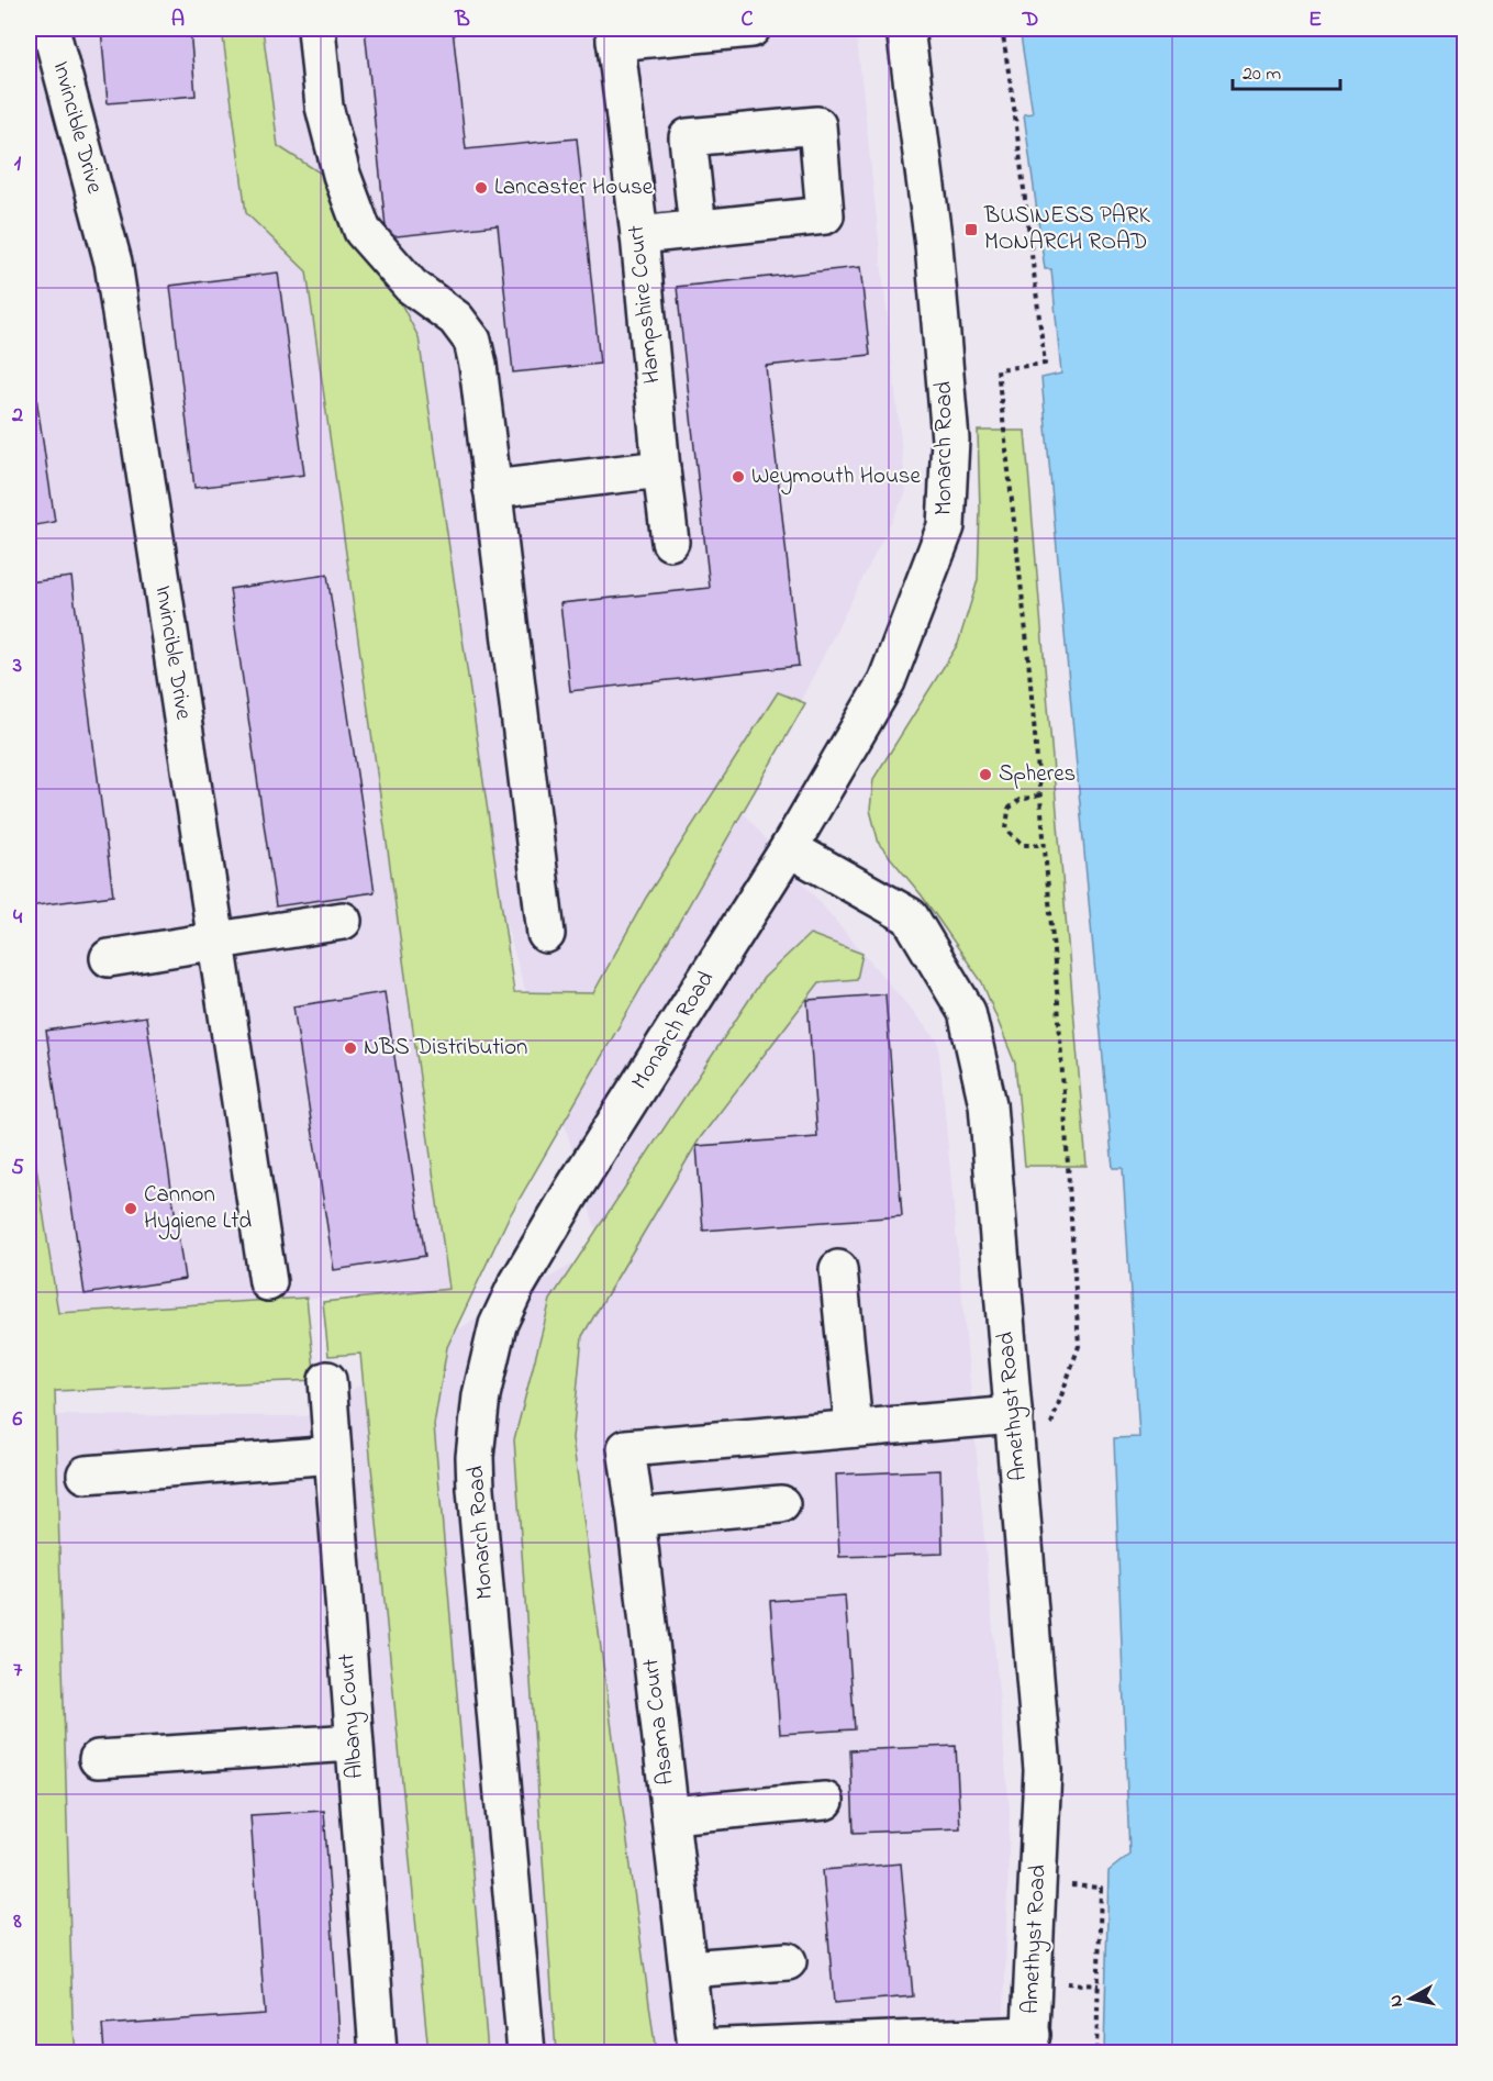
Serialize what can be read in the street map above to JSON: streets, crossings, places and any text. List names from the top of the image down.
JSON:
{
  "streets": {
    "street": [
      "Invincible Drive",
      "Hampshire Court",
      "Monarch Road",
      "Amethyst Road",
      "Albany Court",
      "Asama Court"
    ]
  },
  "crossings": [
    ["Monarch Road", "Amethyst Road"],
    ["Amethyst Road", "Asama Court"]
  ],
  "places": {
    "other": [
      "Lancaster House",
      "Weymouth House",
      "Spheres",
      "NBS Distribution",
      "Cannon Hygiene Ltd"
    ],
    "transit": ["BUSINESS PARK MONARCH ROAD"]
  },
  "scale_bar": "20 m",
  "north": "left",
  "grid": {
    "columns": [
      "A",
      "B",
      "C",
      "D",
      "E"
    ],
    "rows": [
      "1",
      "2",
      "3",
      "4",
      "5",
      "6",
      "7",
      "8"
    ]
  }
}
